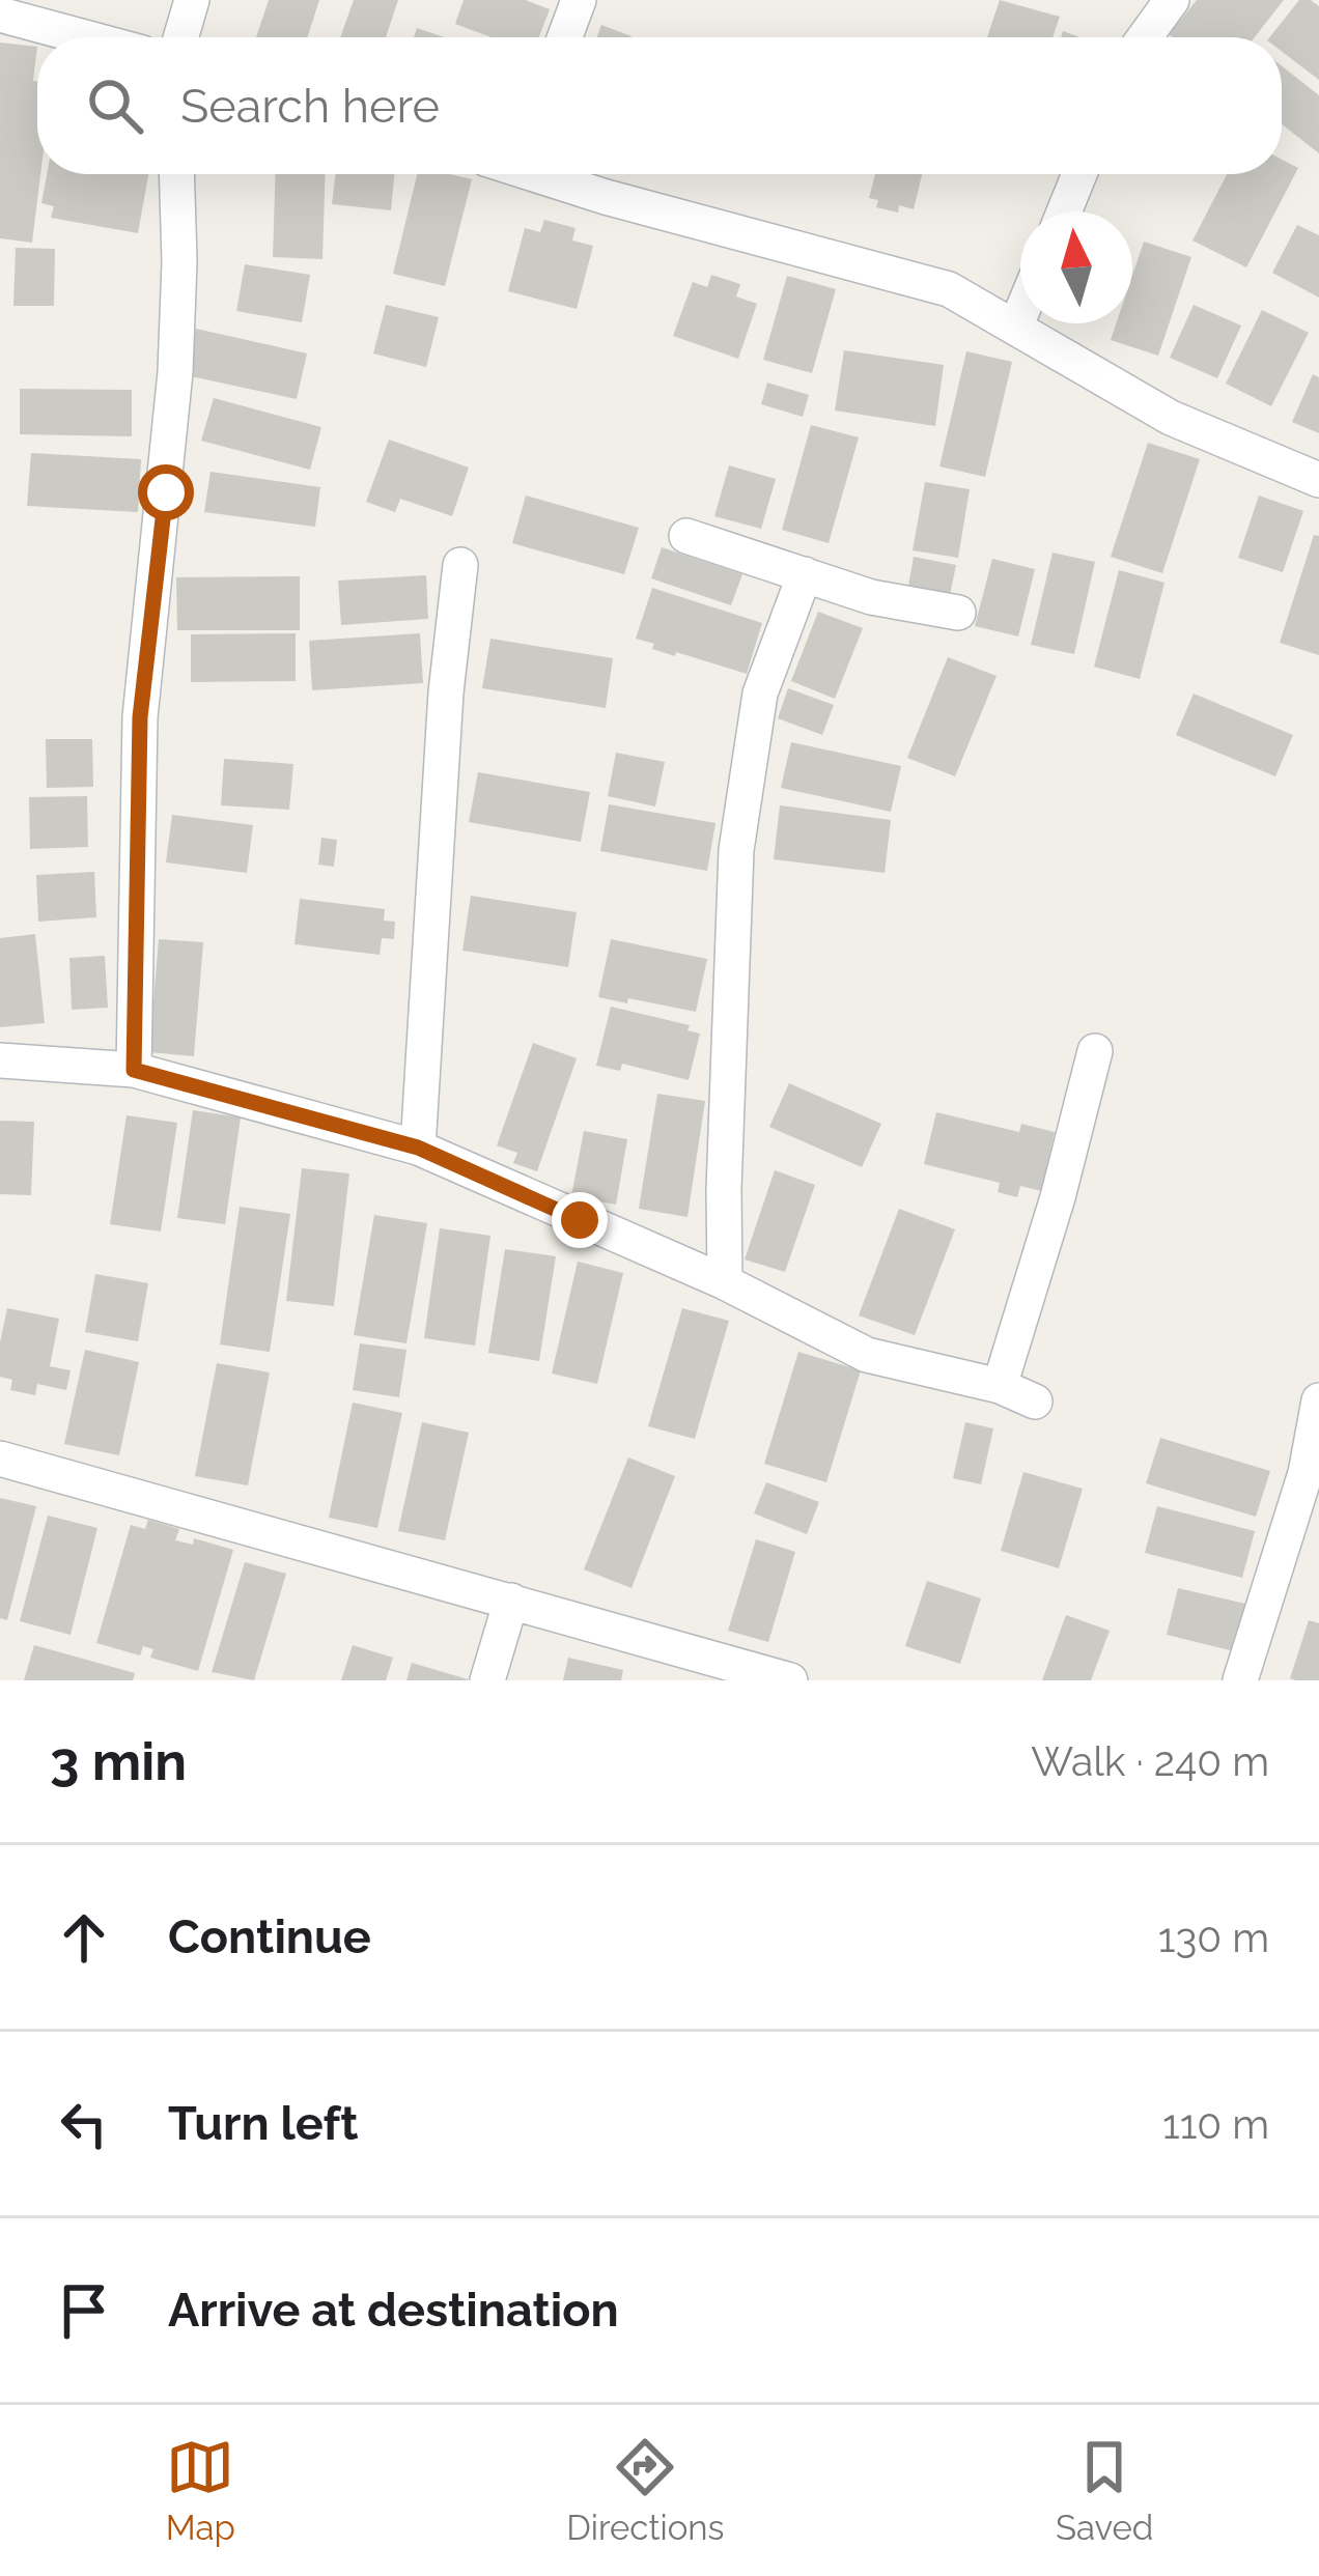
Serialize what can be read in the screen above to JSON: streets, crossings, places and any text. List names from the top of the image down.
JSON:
{
  "north": "top",
  "page": {
    "search": "Search here",
    "heading": ["3 min", "Walk · 240 m"],
    "list": [
      ["Continue", "130 m"],
      ["Turn left", "110 m"],
      "Arrive at destination"
    ],
    "nav": ["Map", "Directions", "Saved"]
  }
}
